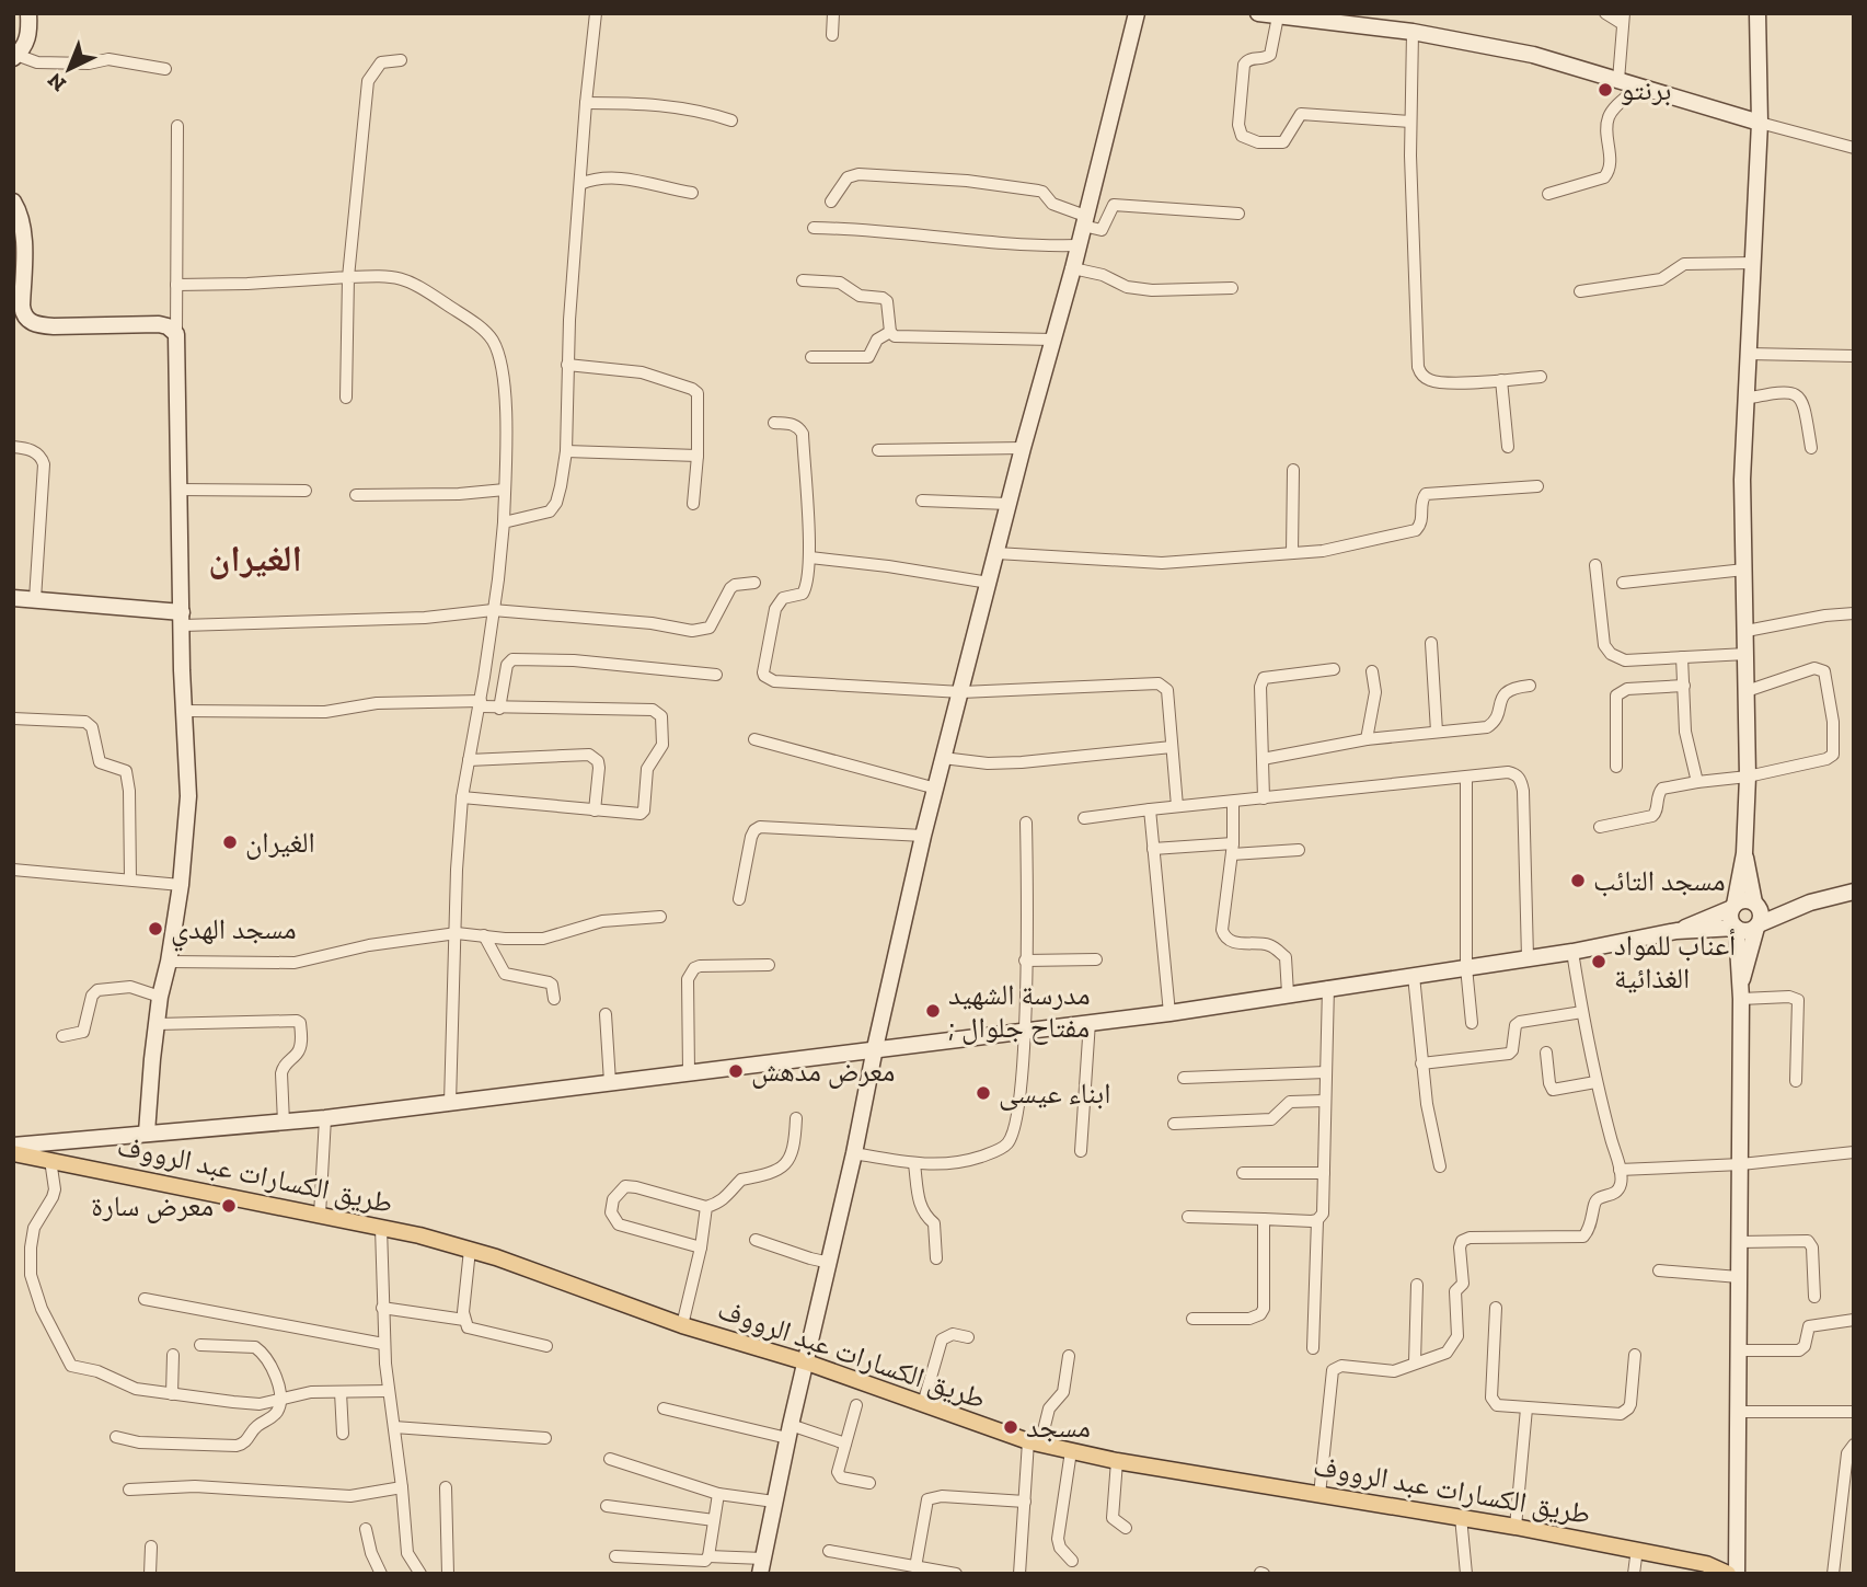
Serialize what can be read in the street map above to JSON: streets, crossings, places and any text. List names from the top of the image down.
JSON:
{
  "streets": {
    "main road": ["طريق الكسارات عبد الرووف"]
  },
  "districts": ["الغيران"],
  "places": [
    "برنتو",
    "الغيران",
    "مسجد التائب",
    "مسجد الهدي",
    "أعناب للمواد الغذائية",
    "مدرسة الشهيد ; مفتاح جلوال",
    "معرض مدهش",
    "ابناء عيسى",
    "معرض سارة",
    "مسجد"
  ],
  "north": "bottom left"
}
